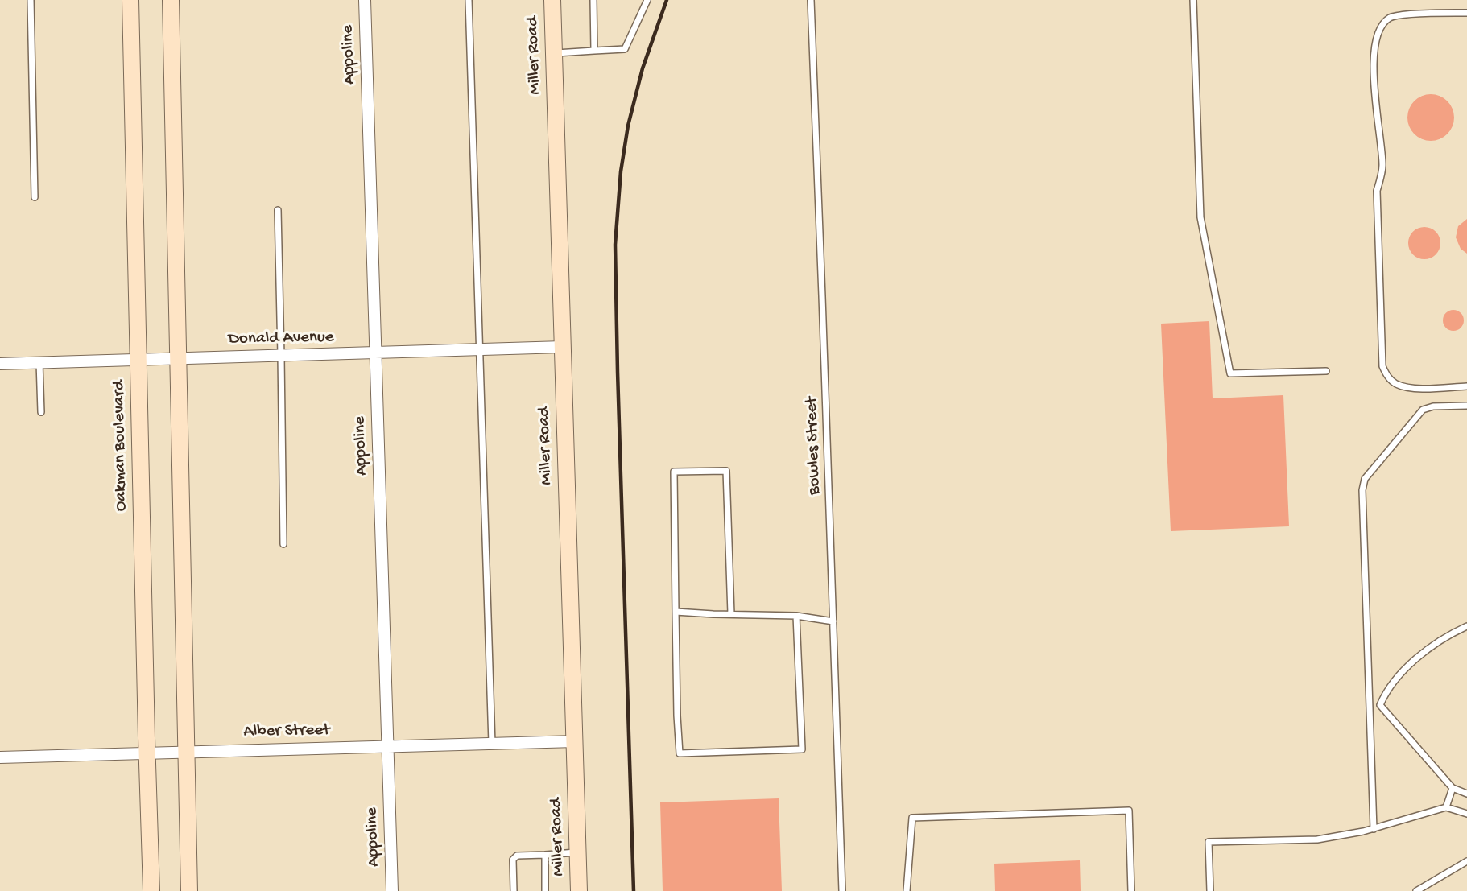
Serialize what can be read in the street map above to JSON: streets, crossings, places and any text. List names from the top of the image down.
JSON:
{
  "streets": {
    "street": [
      "Appoline",
      "Miller Road",
      "Donald Avenue",
      "Oakman Boulevard",
      "Alber Street"
    ],
    "lane": ["Bowles Street"]
  },
  "crossings": [
    ["Appoline", "Donald Avenue"],
    ["Appoline", "Alber Street"],
    ["Miller Road", "Donald Avenue"],
    ["Miller Road", "Alber Street"],
    ["Donald Avenue", "Oakman Boulevard"],
    ["Oakman Boulevard", "Alber Street"]
  ]
}
